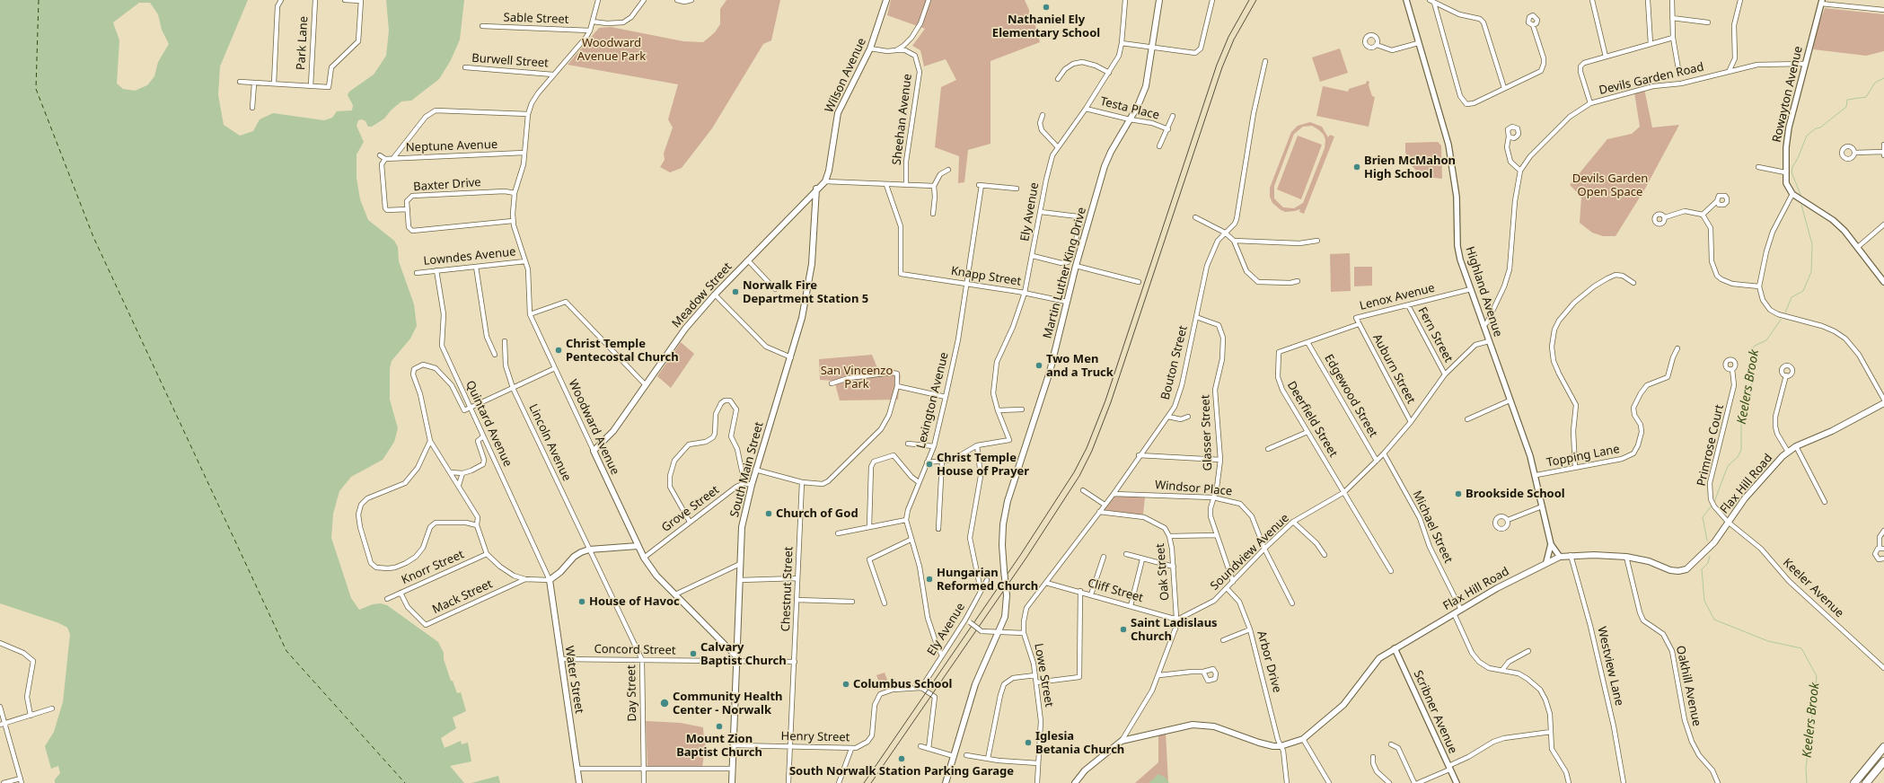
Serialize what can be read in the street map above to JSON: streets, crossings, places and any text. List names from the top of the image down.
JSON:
{
  "streets": {
    "main road": [
      "Wilson Avenue",
      "Martin Luther King Drive",
      "Meadow Street",
      "Woodward Avenue",
      "South Main Street",
      "Flax Hill Road",
      "Water Street"
    ],
    "street": [
      "Sable Street",
      "Park Lane",
      "Burwell Street",
      "Devils Garden Road",
      "Rowayton Avenue",
      "Testa Place",
      "Sheehan Avenue",
      "Neptune Avenue",
      "Baxter Drive",
      "Ely Avenue",
      "Lowndes Avenue",
      "Knapp Street",
      "Highland Avenue",
      "Lenox Avenue",
      "Fern Street",
      "Bouton Street",
      "Auburn Street",
      "Edgewood Street",
      "Lexington Avenue",
      "Deerfield Street",
      "Quintard Avenue",
      "Glasser Street",
      "Lincoln Avenue",
      "Primrose Court",
      "Topping Lane",
      "Windsor Place",
      "Grove Street",
      "Michael Street",
      "Soundview Avenue",
      "Knorr Street",
      "Oak Street",
      "Keeler Avenue",
      "Chestnut Street",
      "Cliff Street",
      "Mack Street",
      "Concord Street",
      "Arbor Drive",
      "Westview Lane",
      "Lowe Street",
      "Oakhill Avenue",
      "Day Street",
      "Scribner Avenue",
      "Henry Street"
    ]
  },
  "crossings": [
    ["Sable Street", "Woodward Avenue"],
    ["Burwell Street", "Woodward Avenue"],
    ["Wilson Avenue", "Meadow Street"],
    ["Devils Garden Road", "Rowayton Avenue"],
    ["Devils Garden Road", "Highland Avenue"],
    ["Testa Place", "Ely Avenue"],
    ["Testa Place", "Martin Luther King Drive"],
    ["Neptune Avenue", "Woodward Avenue"],
    ["Baxter Drive", "Woodward Avenue"],
    ["Ely Avenue", "Knapp Street"],
    ["Ely Avenue", "Lexington Avenue"],
    ["Ely Avenue", "Lowe Street"],
    ["Ely Avenue", "Henry Street"],
    ["Lowndes Avenue", "Quintard Avenue"],
    ["Lowndes Avenue", "Woodward Avenue"],
    ["Martin Luther King Drive", "Knapp Street"],
    ["Martin Luther King Drive", "Lowe Street"],
    ["Knapp Street", "Lexington Avenue"],
    ["Highland Avenue", "Lenox Avenue"],
    ["Highland Avenue", "Topping Lane"],
    ["Highland Avenue", "Flax Hill Road"],
    ["Highland Avenue", "Soundview Avenue"],
    ["Meadow Street", "Woodward Avenue"],
    ["Meadow Street", "South Main Street"],
    ["Lenox Avenue", "Fern Street"],
    ["Lenox Avenue", "Auburn Street"],
    ["Lenox Avenue", "Edgewood Street"],
    ["Lenox Avenue", "Deerfield Street"],
    ["Fern Street", "Soundview Avenue"],
    ["Bouton Street", "Glasser Street"],
    ["Bouton Street", "Windsor Place"],
    ["Bouton Street", "Oak Street"],
    ["Bouton Street", "Cliff Street"],
    ["Bouton Street", "Lowe Street"],
    ["Auburn Street", "Soundview Avenue"],
    ["Edgewood Street", "Soundview Avenue"],
    ["Deerfield Street", "Soundview Avenue"],
    ["Quintard Avenue", "Water Street"],
    ["Woodward Avenue", "South Main Street"],
    ["Woodward Avenue", "Grove Street"],
    ["Woodward Avenue", "Concord Street"],
    ["Glasser Street", "Windsor Place"],
    ["Glasser Street", "Soundview Avenue"],
    ["Lincoln Avenue", "Day Street"],
    ["Primrose Court", "Flax Hill Road"],
    ["Primrose Court", "Keeler Avenue"],
    ["South Main Street", "Concord Street"],
    ["South Main Street", "Henry Street"],
    ["Flax Hill Road", "Michael Street"],
    ["Flax Hill Road", "Keeler Avenue"],
    ["Flax Hill Road", "Arbor Drive"],
    ["Flax Hill Road", "Westview Lane"],
    ["Flax Hill Road", "Oakhill Avenue"],
    ["Flax Hill Road", "Scribner Avenue"],
    ["Windsor Place", "Soundview Avenue"],
    ["Michael Street", "Soundview Avenue"],
    ["Soundview Avenue", "Oak Street"],
    ["Soundview Avenue", "Cliff Street"],
    ["Soundview Avenue", "Arbor Drive"],
    ["Knorr Street", "Mack Street"],
    ["Oak Street", "Cliff Street"],
    ["Chestnut Street", "Concord Street"],
    ["Chestnut Street", "Henry Street"],
    ["Concord Street", "Water Street"],
    ["Concord Street", "Day Street"]
  ],
  "water": ["Keelers Brook"],
  "parks": ["Woodward Avenue Park", "Devils Garden Open Space", "San Vincenzo Park"],
  "places": [
    "Nathaniel Ely Elementary School",
    "Brien McMahon High School",
    "Norwalk Fire Department Station 5",
    "Christ Temple Pentecostal Church",
    "Two Men and a Truck",
    "Christ Temple House of Prayer",
    "Brookside School",
    "Church of God",
    "Hungarian Reformed Church",
    "House of Havoc",
    "Saint Ladislaus Church",
    "Calvary Baptist Church",
    "Columbus School",
    "Community Health Center - Norwalk",
    "Mount Zion Baptist Church",
    "Iglesia Betania Church",
    "South Norwalk Station Parking Garage"
  ]
}
